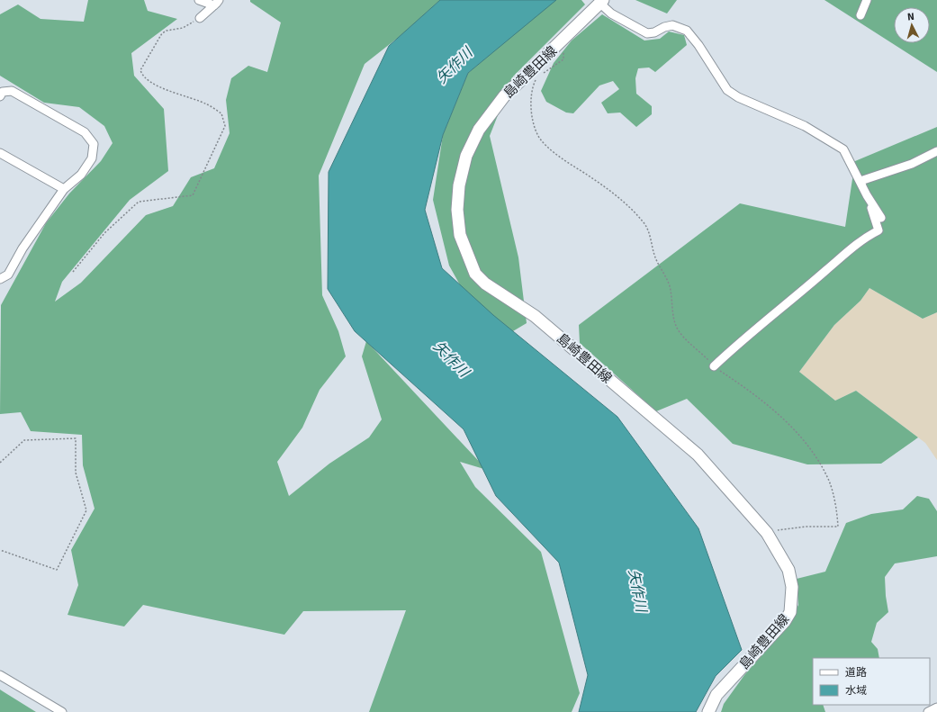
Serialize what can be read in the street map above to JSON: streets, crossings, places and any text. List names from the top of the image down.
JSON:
{
  "streets": {
    "main road": ["島崎豊田線"]
  },
  "water": ["矢作川"],
  "legend": ["道路", "水域"],
  "north": "top"
}
